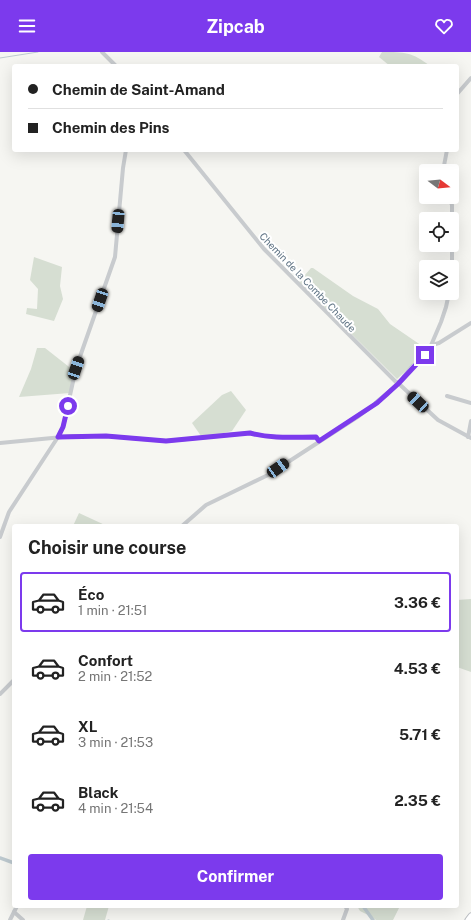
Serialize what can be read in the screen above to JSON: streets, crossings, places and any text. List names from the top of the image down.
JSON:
{
  "streets": {
    "street": ["Chemin de la Combe Chaude"]
  },
  "north": "right",
  "page": {
    "header": "Zipcab",
    "banner": ["Chemin de Saint-Amand", "Chemin des Pins"],
    "heading": "Choisir une course",
    "list": [
      {
        "name": "Éco",
        "note": "1 min · 21:51",
        "value": "3.36 €"
      },
      {
        "name": "Confort",
        "note": "2 min · 21:52",
        "value": "4.53 €"
      },
      {
        "name": "XL",
        "note": "3 min · 21:53",
        "value": "5.71 €"
      },
      {
        "name": "Black",
        "note": "4 min · 21:54",
        "value": "2.35 €"
      }
    ],
    "buttons": "Confirmer"
  }
}
